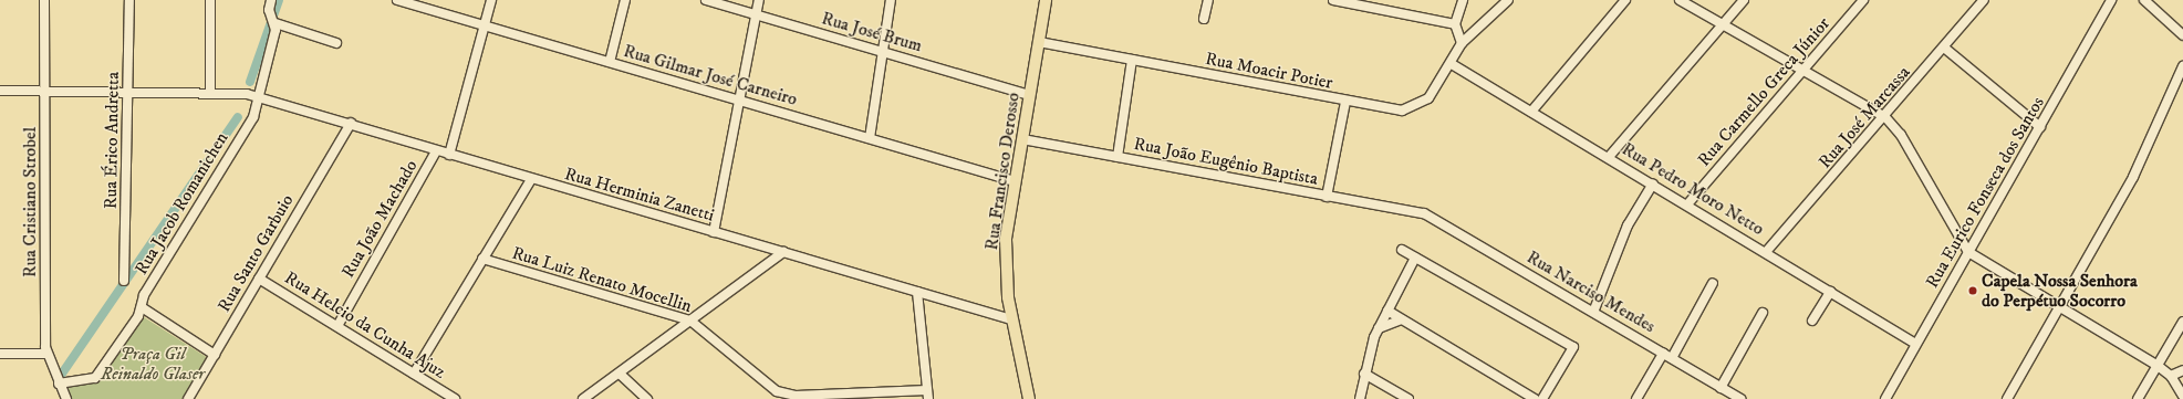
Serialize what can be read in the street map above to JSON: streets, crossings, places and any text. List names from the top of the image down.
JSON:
{
  "streets": {
    "main road": ["Rua Francisco Derosso"],
    "street": [
      "Rua José Brum",
      "Rua Moacir Potier",
      "Rua Gilmar José Carneiro",
      "Rua Carmello Greca Júnior",
      "Rua José Marcassa",
      "Rua Érico Andretta",
      "Rua João Eugênio Baptista",
      "Rua Pedro Moro Netto",
      "Rua Eurico Fonseca dos Santos",
      "Rua Herminia Zanetti",
      "Rua Cristiano Strobel",
      "Rua Jacob Romanichen",
      "Rua João Machado",
      "Rua Santo Garbuio",
      "Rua Luiz Renato Mocellin",
      "Rua Narciso Mendes",
      "Rua Helcio da Cunha Ajuz"
    ]
  },
  "crossings": [
    ["Rua José Brum", "Rua Francisco Derosso"],
    ["Rua Moacir Potier", "Rua Francisco Derosso"],
    ["Rua Moacir Potier", "Rua Pedro Moro Netto"],
    ["Rua Gilmar José Carneiro", "Rua Francisco Derosso"],
    ["Rua Carmello Greca Júnior", "Rua Pedro Moro Netto"],
    ["Rua José Marcassa", "Rua Pedro Moro Netto"],
    ["Rua Érico Andretta", "Rua Herminia Zanetti"],
    ["Rua João Eugênio Baptista", "Rua Francisco Derosso"],
    ["Rua João Eugênio Baptista", "Rua Narciso Mendes"],
    ["Rua Francisco Derosso", "Rua Herminia Zanetti"],
    ["Rua Pedro Moro Netto", "Rua Eurico Fonseca dos Santos"],
    ["Rua Herminia Zanetti", "Rua Cristiano Strobel"],
    ["Rua Herminia Zanetti", "Rua Jacob Romanichen"],
    ["Rua Herminia Zanetti", "Rua João Machado"],
    ["Rua Herminia Zanetti", "Rua Santo Garbuio"],
    ["Rua Cristiano Strobel", "Rua Jacob Romanichen"],
    ["Rua João Machado", "Rua Helcio da Cunha Ajuz"],
    ["Rua Santo Garbuio", "Rua Helcio da Cunha Ajuz"]
  ],
  "parks": ["Praça Gil Reinaldo Glaser"],
  "places": ["Capela Nossa Senhora do Perpétuo Socorro"]
}
